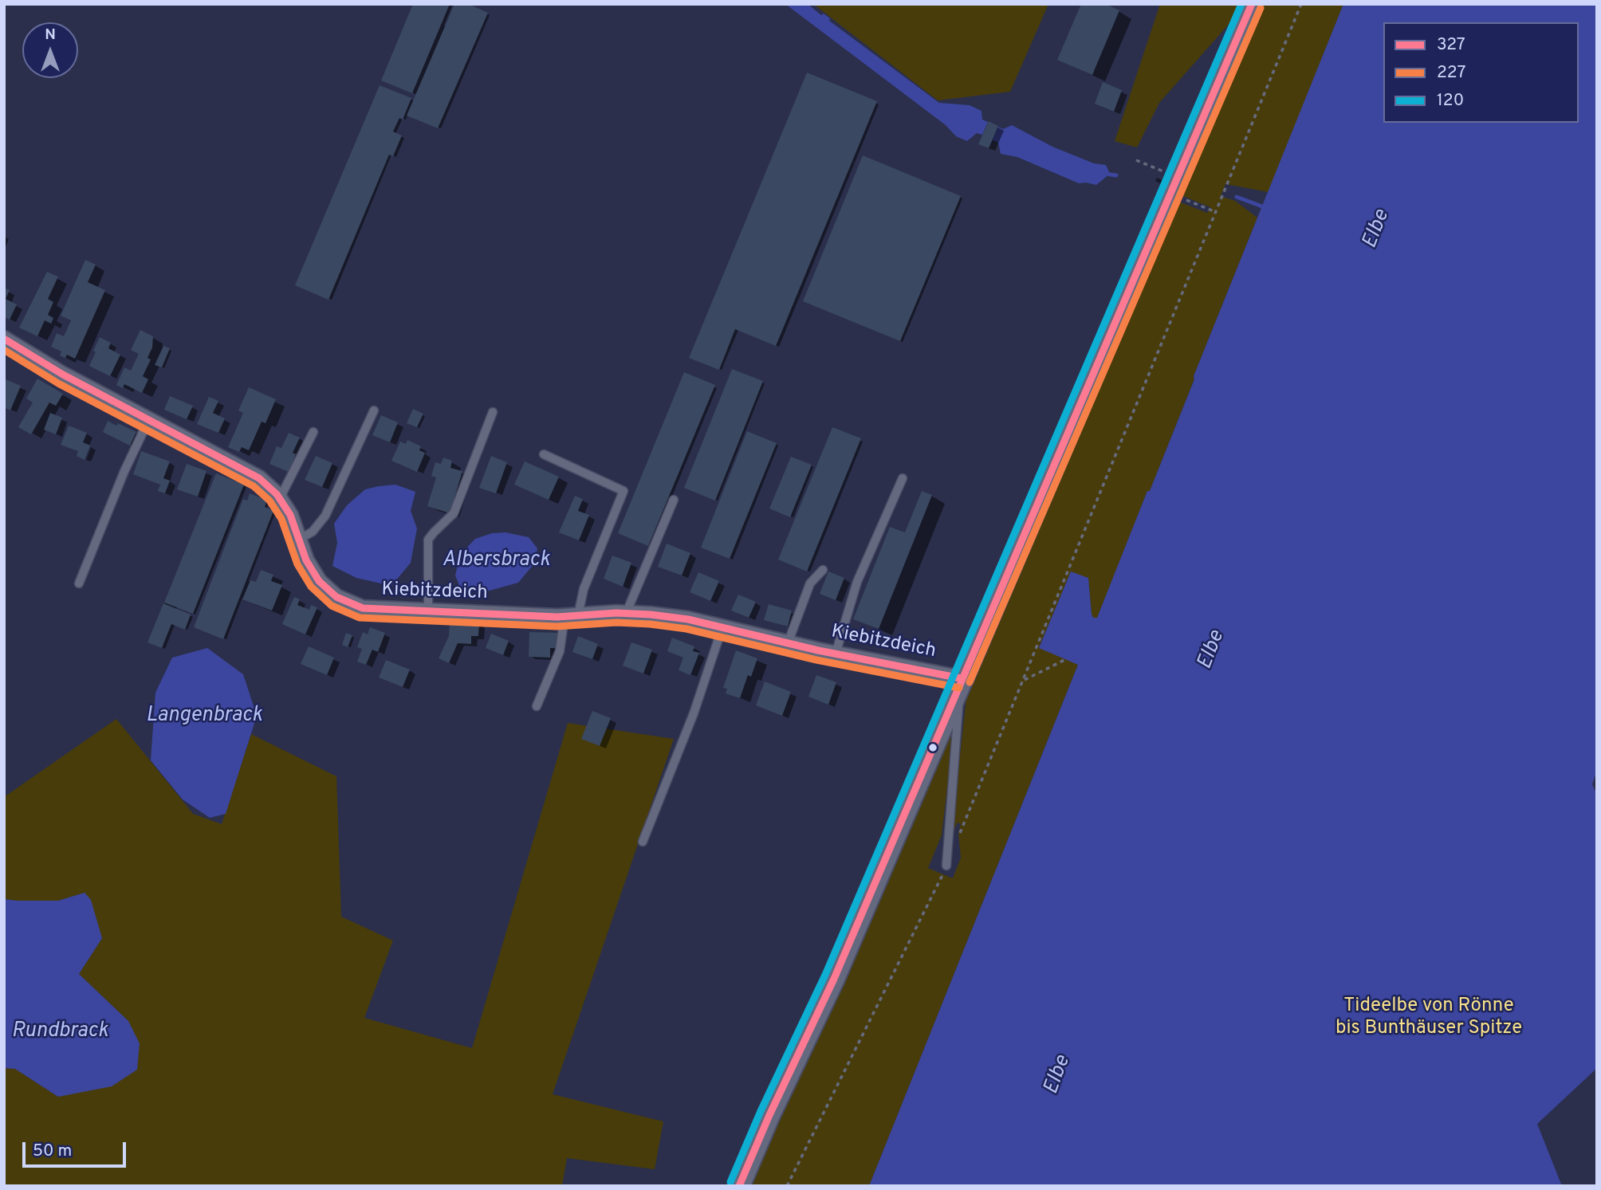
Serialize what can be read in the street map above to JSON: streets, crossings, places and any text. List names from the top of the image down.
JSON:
{
  "streets": {
    "street": ["Kiebitzdeich"]
  },
  "water": [
    "Elbe",
    "Albersbrack",
    "Langenbrack",
    "Rundbrack"
  ],
  "parks": ["Tideelbe von Rönne bis Bunthäuser Spitze"],
  "lines": ["transit line 327", "transit line 120", "transit line 227"],
  "legend": ["327", "227", "120"],
  "scale_bar": "50 m",
  "north": "top"
}
